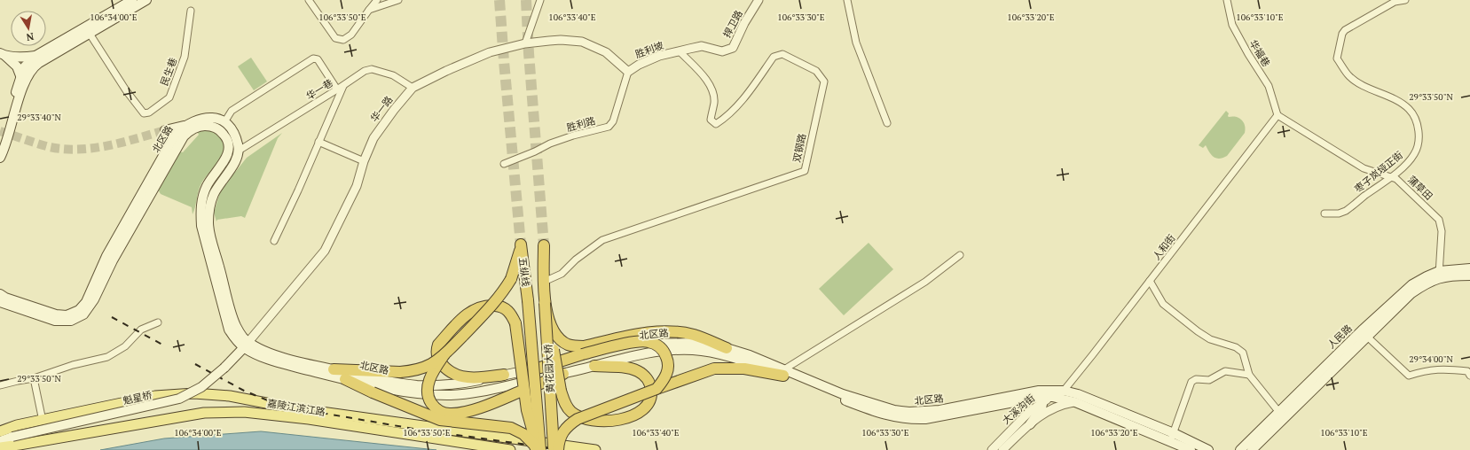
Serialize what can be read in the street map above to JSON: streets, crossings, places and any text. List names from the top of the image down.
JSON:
{
  "streets": {
    "highway": ["五纵线", "黄花园大桥"],
    "main road": [
      "北区路",
      "人民路",
      "魁星桥",
      "嘉陵江滨江路"
    ],
    "street": [
      "捍卫路",
      "胜利坡",
      "华福巷",
      "民生巷",
      "华一巷",
      "华一路",
      "胜利路",
      "双钢路",
      "枣子岚垭正街",
      "蒲草田",
      "人和街",
      "大溪沟街"
    ]
  },
  "crossings": [
    ["捍卫路", "胜利坡"],
    ["捍卫路", "双钢路"],
    ["胜利坡", "华一路"],
    ["胜利坡", "胜利路"],
    ["胜利坡", "双钢路"],
    ["华福巷", "蒲草田"],
    ["华福巷", "人和街"],
    ["华一巷", "华一路"],
    ["华一巷", "北区路"],
    ["华一路", "胜利路"],
    ["华一路", "北区路"],
    ["华一路", "魁星桥"],
    ["北区路", "人和街"],
    ["北区路", "魁星桥"],
    ["北区路", "大溪沟街"],
    ["双钢路", "五纵线"],
    ["双钢路", "黄花园大桥"],
    ["枣子岚垭正街", "蒲草田"],
    ["蒲草田", "人和街"],
    ["蒲草田", "人民路"],
    ["五纵线", "黄花园大桥"]
  ],
  "north": "bottom",
  "coordinates": [
    "106°34'00\"E",
    "106°33'50\"E",
    "106°33'40\"E",
    "106°33'30\"E",
    "106°33'20\"E",
    "106°33'10\"E",
    "29°33'50\"N",
    "29°33'40\"N",
    "29°34'00\"N"
  ]
}
